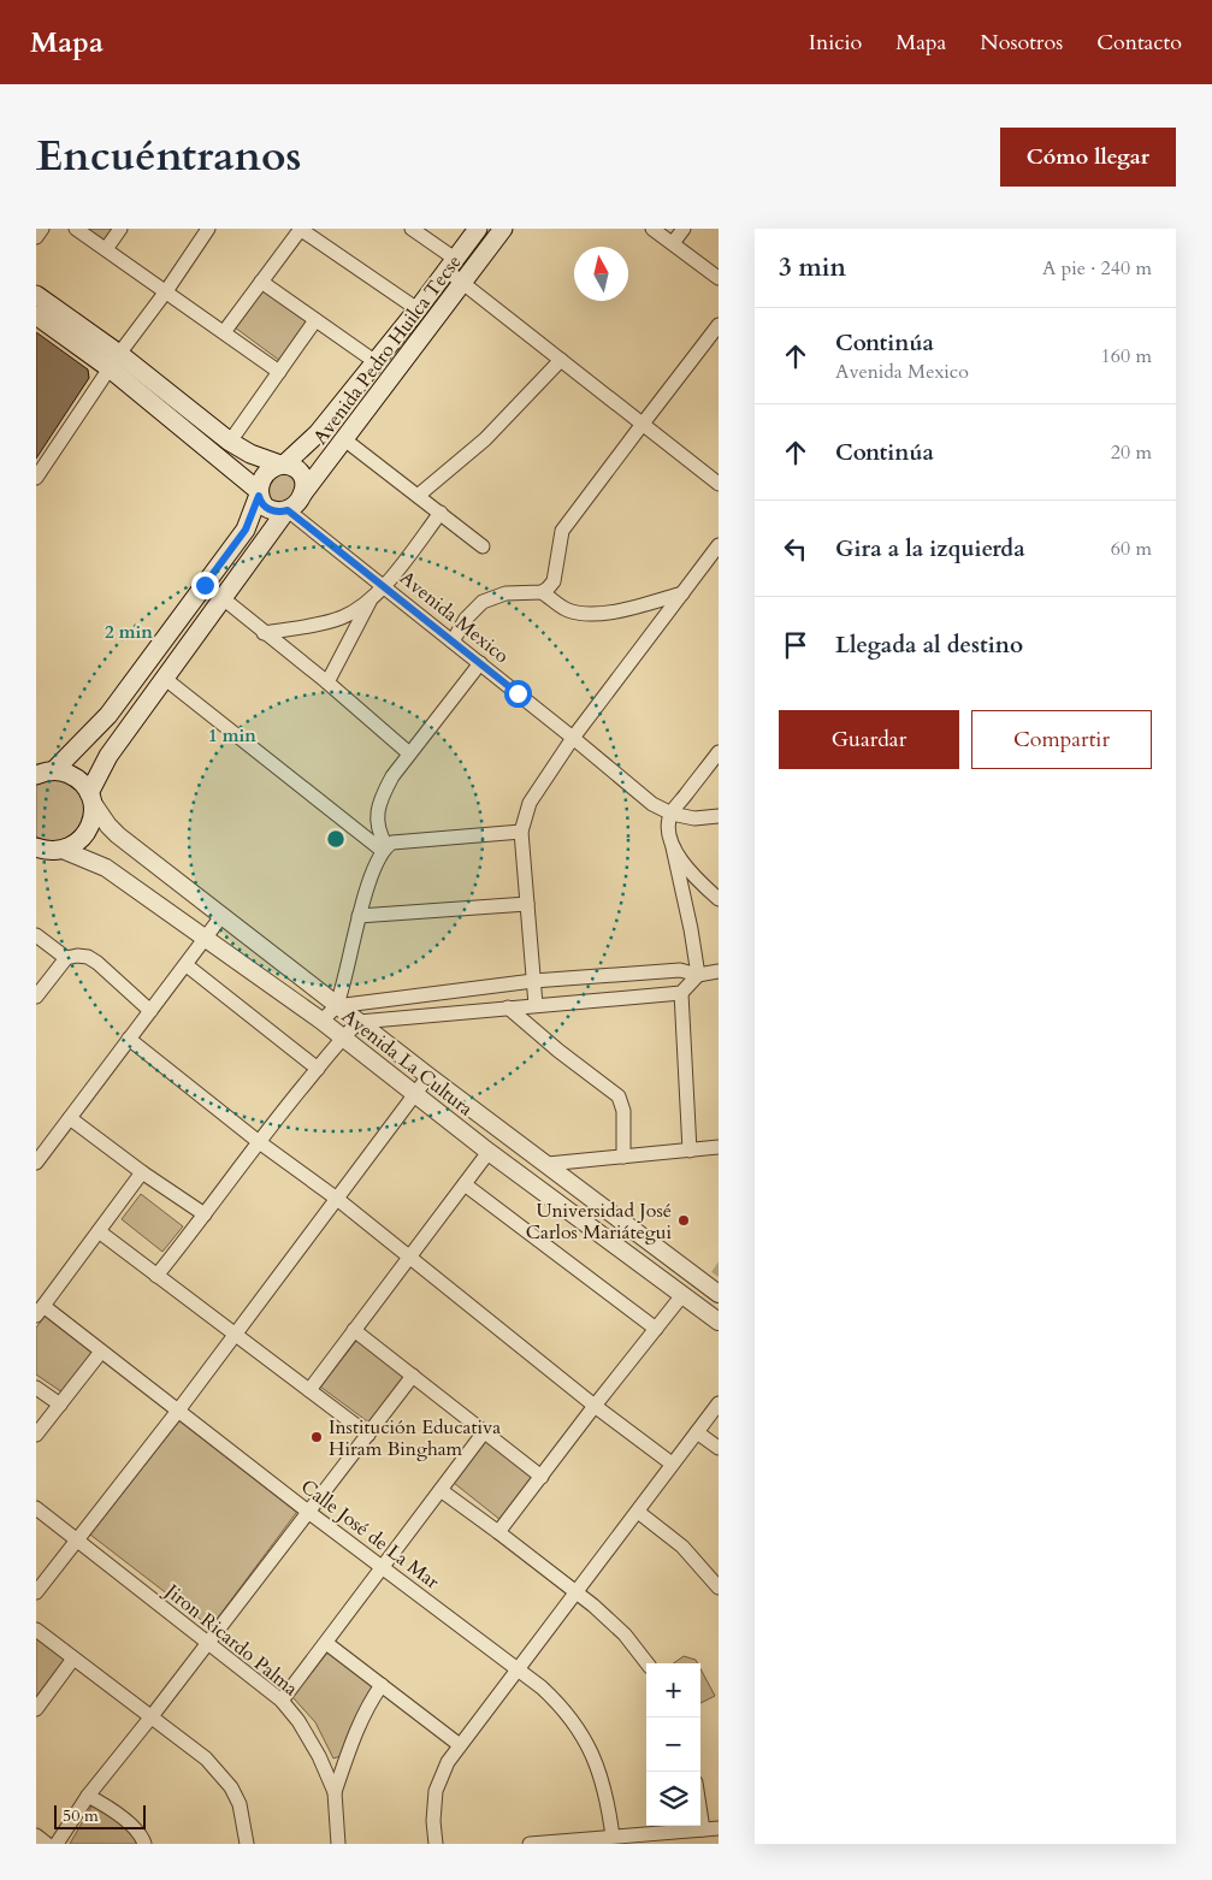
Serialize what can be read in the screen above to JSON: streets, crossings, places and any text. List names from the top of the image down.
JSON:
{
  "streets": {
    "main road": ["Avenida Pedro Huilca Tecse"],
    "street": [
      "Avenida Mexico",
      "Avenida La Cultura",
      "Calle José de La Mar",
      "Jiron Ricardo Palma"
    ]
  },
  "crossings": [
    ["Avenida Pedro Huilca Tecse", "Avenida Mexico"]
  ],
  "places": ["Universidad José Carlos Mariátegui", "Institución Educativa Hiram Bingham"],
  "scale_bar": "50 m",
  "north": "top",
  "page": {
    "header": "Mapa",
    "nav": [
      "Inicio",
      "Mapa",
      "Nosotros",
      "Contacto"
    ],
    "title": "Encuéntranos",
    "buttons": [
      "Cómo llegar",
      ["Guardar", "Compartir"]
    ],
    "heading": ["3 min", "A pie · 240 m"],
    "list": [
      ["Continúa", "Avenida Mexico", "160 m"],
      ["Continúa", "20 m"],
      ["Gira a la izquierda", "60 m"],
      "Llegada al destino"
    ],
    "map_buttons": ["+", "−"],
    "scale": "50 m"
  },
  "rings": ["2 min", "1 min"]
}
